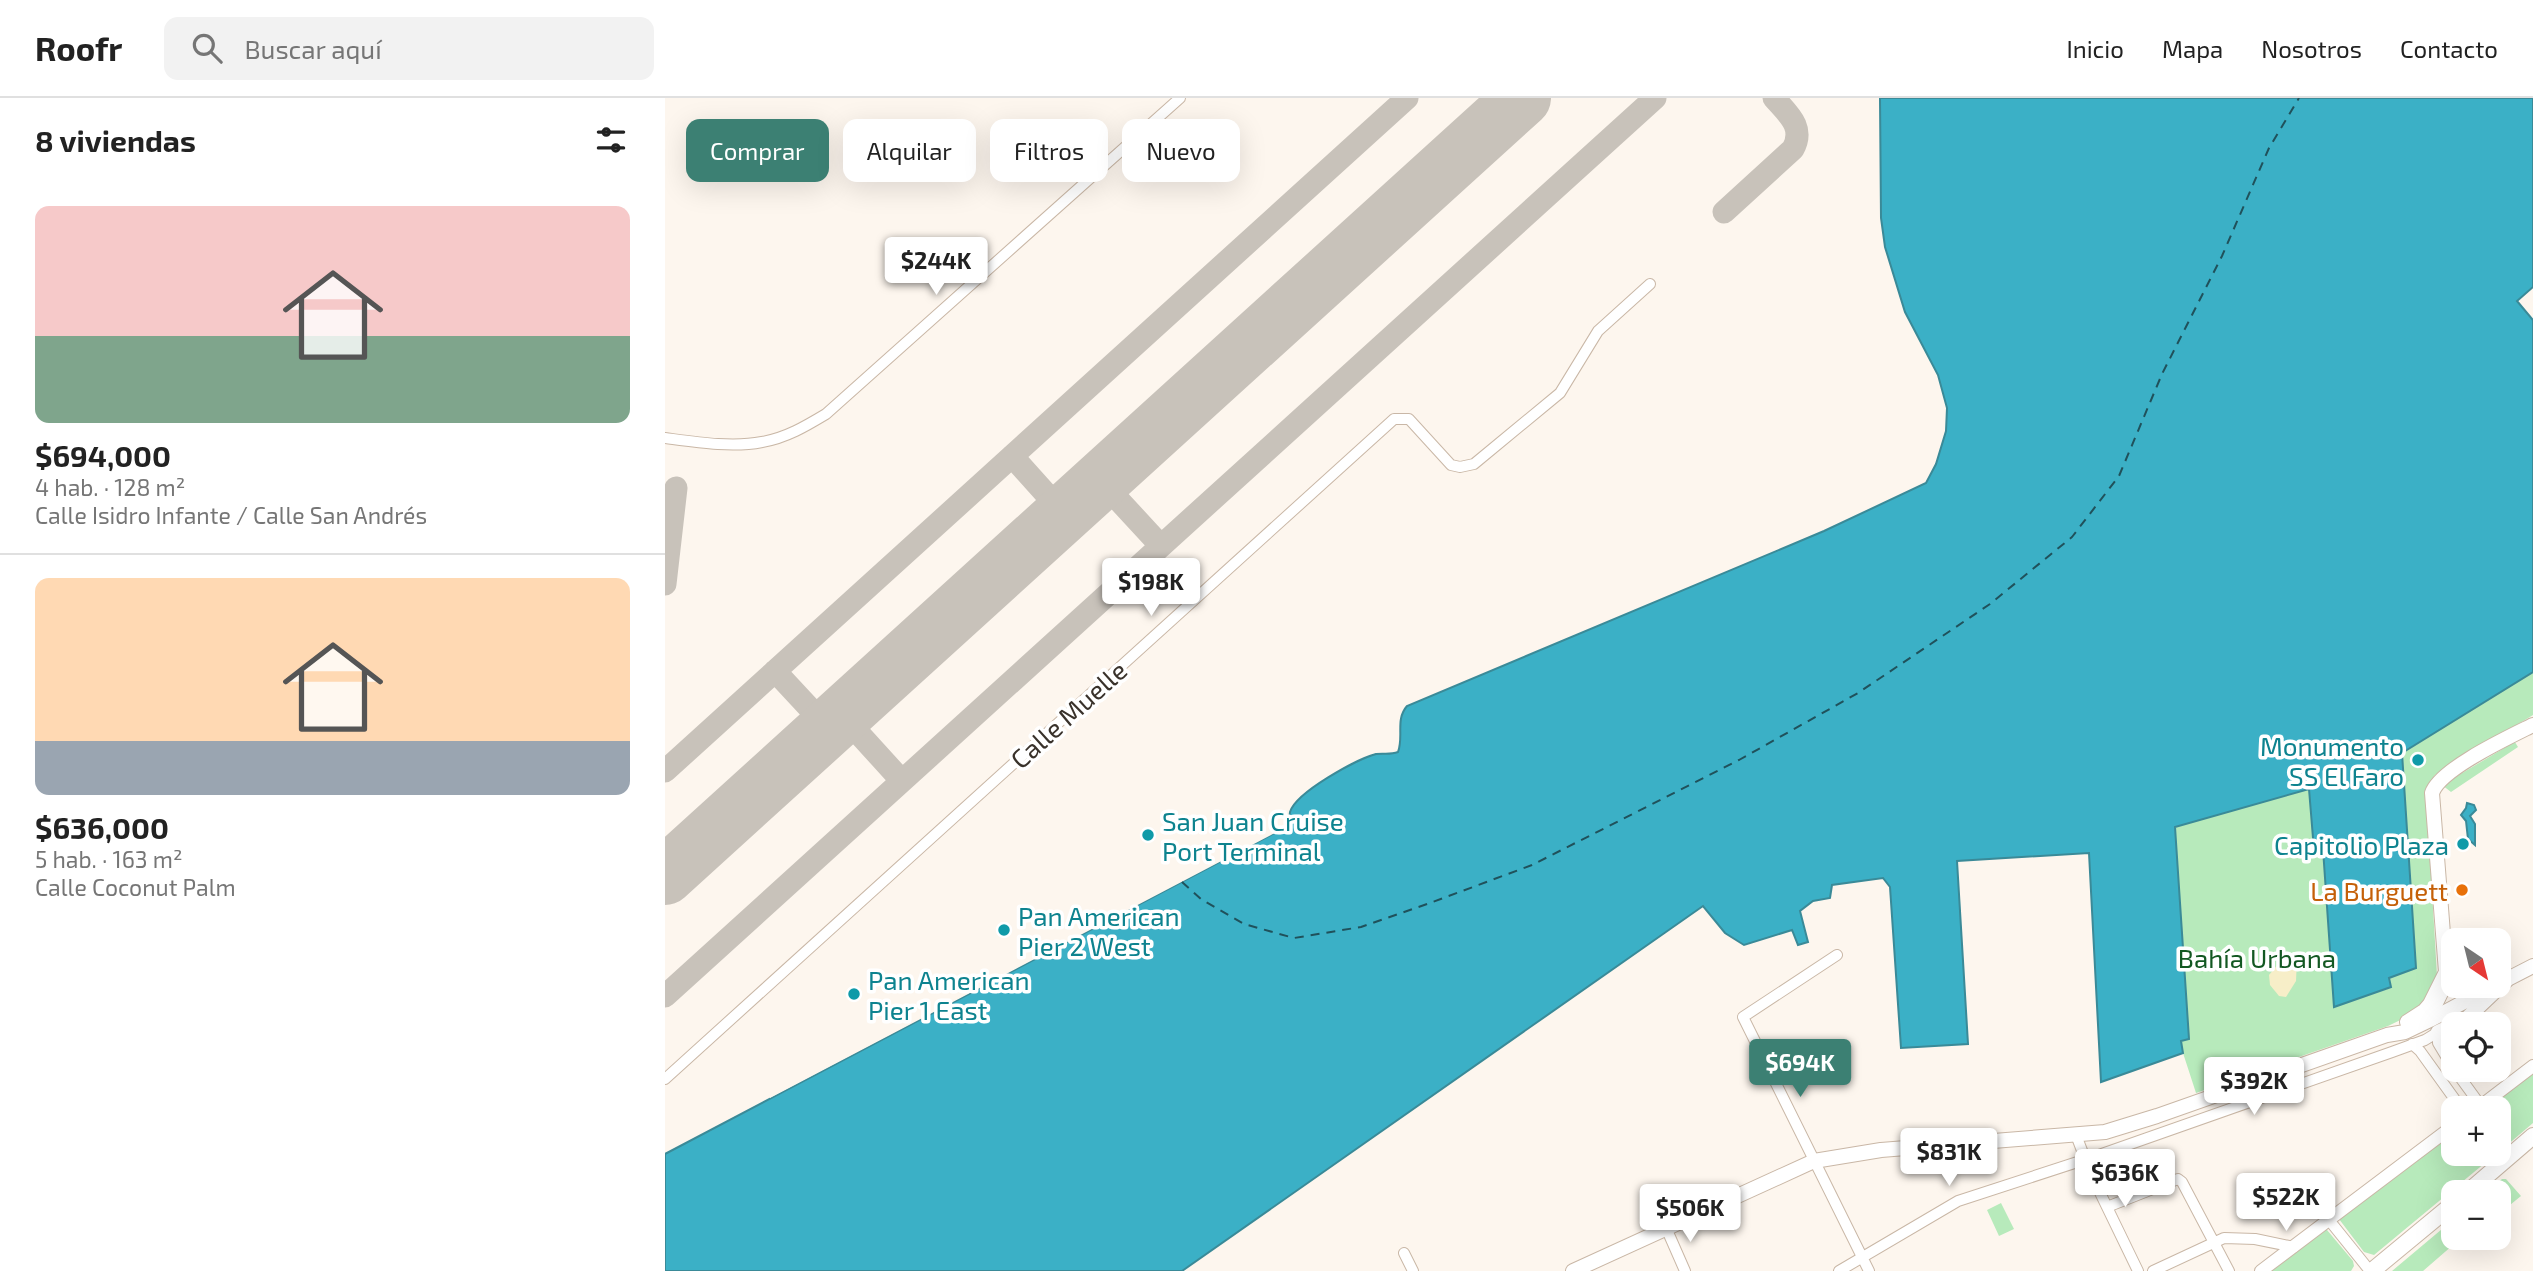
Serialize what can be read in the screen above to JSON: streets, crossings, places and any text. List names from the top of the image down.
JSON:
{
  "streets": {
    "street": ["Calle Muelle"]
  },
  "parks": ["Bahía Urbana"],
  "places": [
    "Monumento SS El Faro",
    "San Juan Cruise Port Terminal",
    "Capitolio Plaza",
    "La Burguett",
    "Pan American Pier 2 West",
    "Pan American Pier 1 East"
  ],
  "north": "bottom right",
  "page": {
    "header": "Roofr",
    "search": "Buscar aquí",
    "nav": [
      "Inicio",
      "Mapa",
      "Nosotros",
      "Contacto"
    ],
    "heading": "8 viviendas",
    "chip": [
      "Comprar",
      "Alquilar",
      "Filtros",
      "Nuevo"
    ],
    "list": [
      {
        "name": "$694,000",
        "note": "4 hab. · 128 m² · Calle Isidro Infante / Calle San Andrés"
      },
      {
        "name": "$636,000",
        "note": "5 hab. · 163 m² · Calle Coconut Palm"
      }
    ],
    "price": [
      "$244K",
      "$198K",
      "$694K",
      "$392K",
      "$831K",
      "$636K",
      "$522K",
      "$506K"
    ],
    "map_buttons": ["+", "−"]
  }
}
